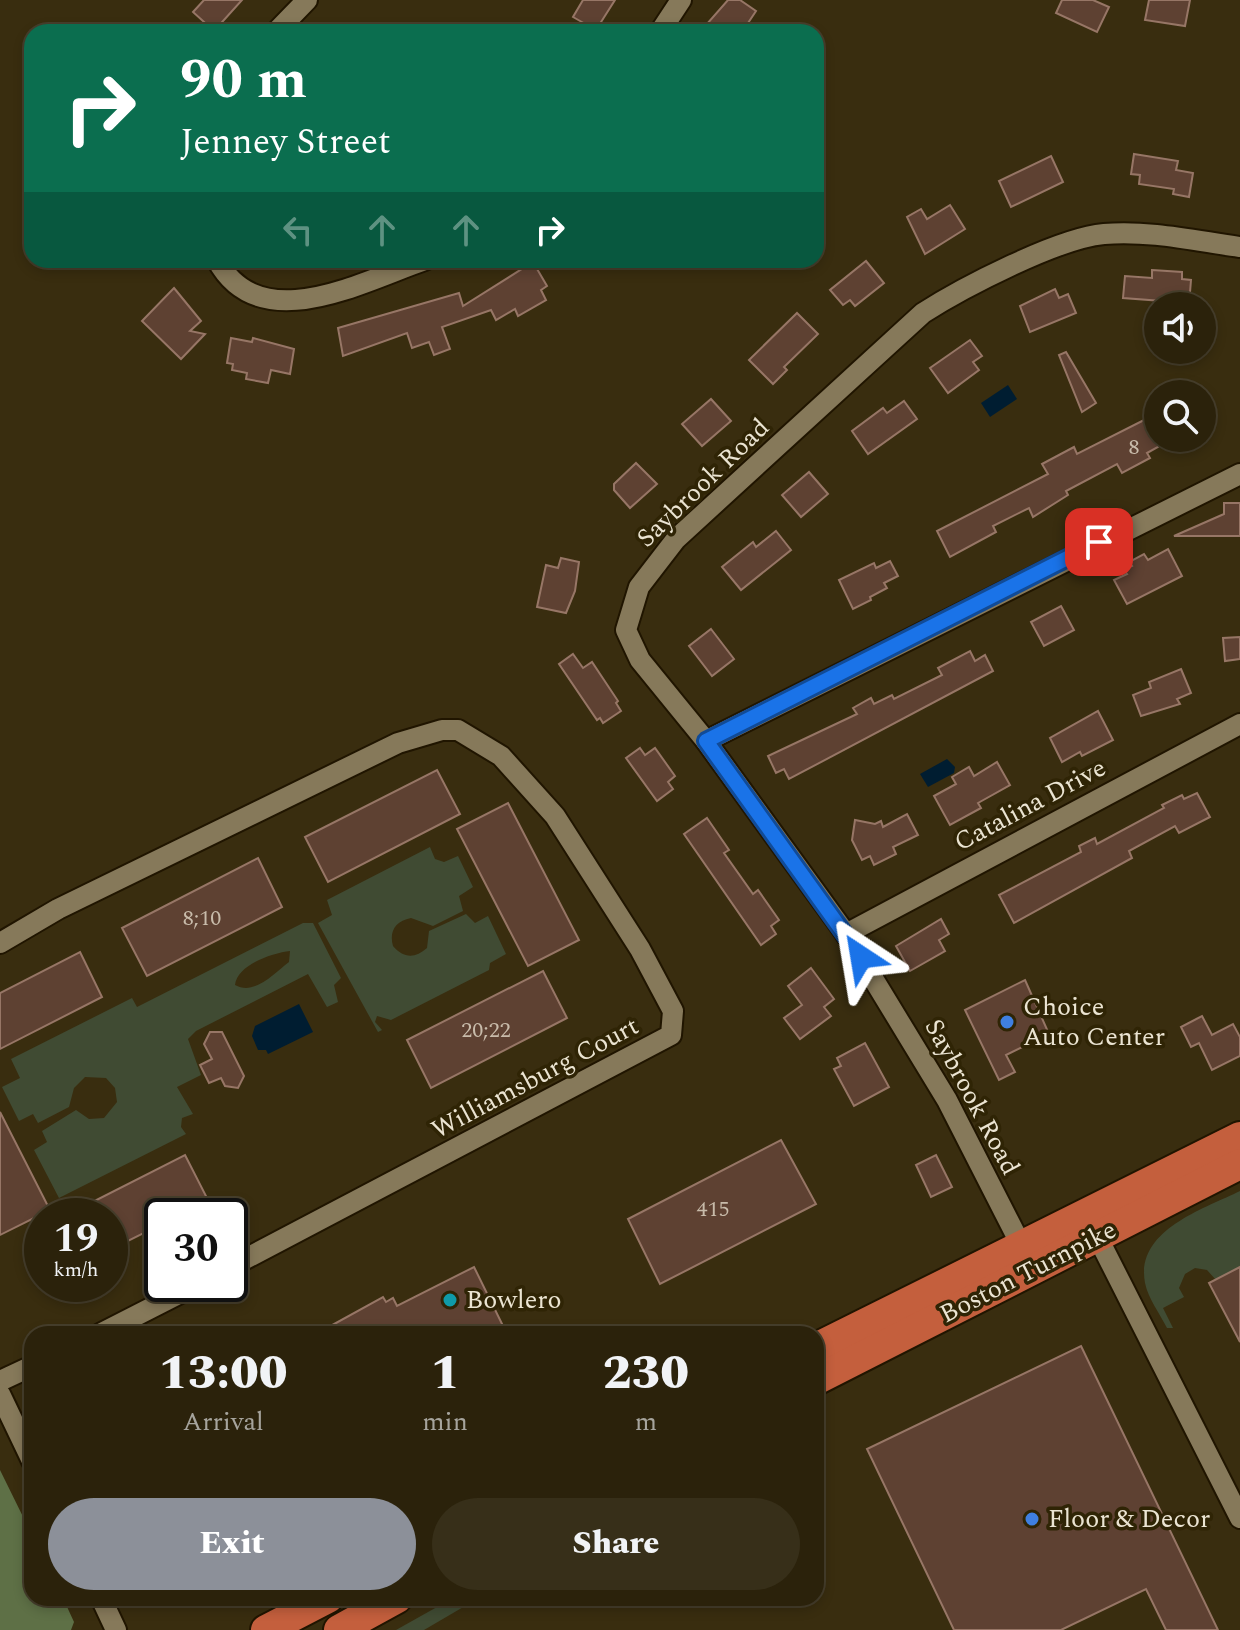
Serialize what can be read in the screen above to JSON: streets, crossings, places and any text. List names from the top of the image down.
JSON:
{
  "streets": {
    "highway": ["Boston Turnpike"],
    "street": ["Saybrook Road", "Catalina Drive", "Williamsburg Court"]
  },
  "crossings": [
    ["Saybrook Road", "Catalina Drive"],
    ["Saybrook Road", "Boston Turnpike"]
  ],
  "places": ["Choice Auto Center", "Bowlero", "Floor & Decor"],
  "house_numbers": [
    "8",
    "8;10",
    "20;22",
    "415"
  ],
  "page": {
    "turn": ["90 m", "Jenney Street"],
    "speed": "19 km/h",
    "limit": "30",
    "eta": [
      "13:00",
      "Arrival",
      "1",
      "min",
      "230",
      "m"
    ],
    "buttons": ["Exit", "Share"]
  }
}
